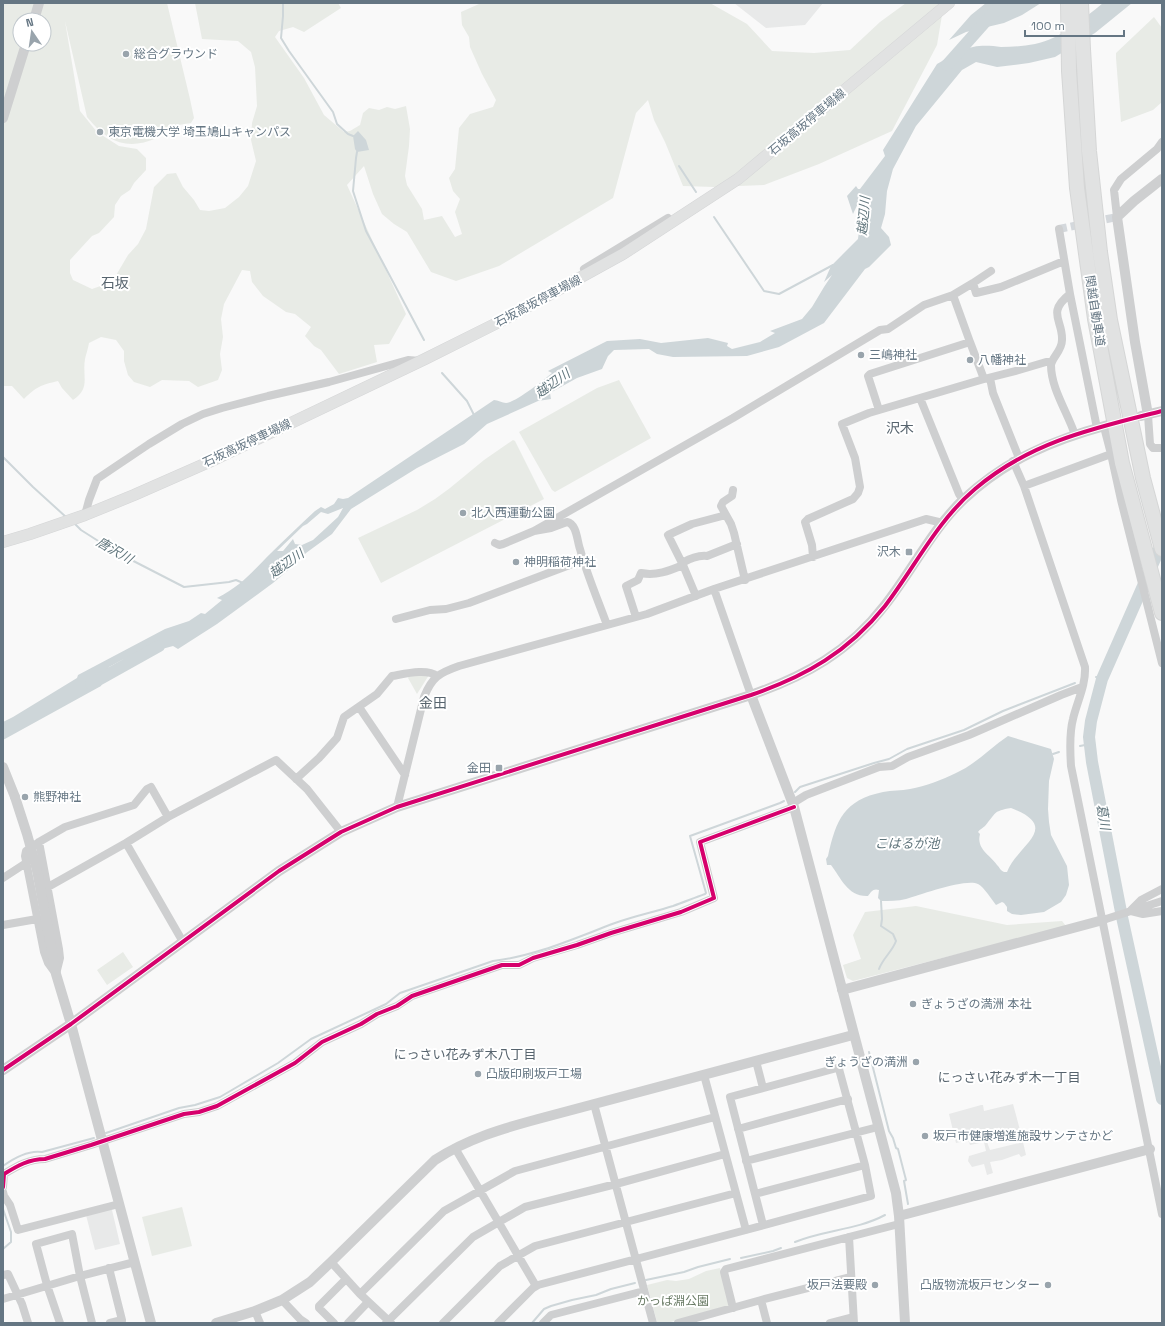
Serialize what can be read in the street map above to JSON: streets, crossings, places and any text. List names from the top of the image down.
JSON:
{
  "streets": {
    "highway": ["関越自動車道"],
    "main road": ["石坂高坂停車場線"]
  },
  "districts": [
    "石坂",
    "沢木",
    "金田",
    "にっさい花みず木八丁目",
    "にっさい花みず木一丁目"
  ],
  "water": [
    "越辺川",
    "唐沢川",
    "葛川",
    "こはるが池"
  ],
  "parks": ["かっぱ淵公園"],
  "places": {
    "other": [
      "総合グラウンド",
      "東京電機大学 埼玉鳩山キャンパス",
      "三嶋神社",
      "八幡神社",
      "北入西運動公園",
      "神明稲荷神社",
      "熊野神社",
      "ぎょうざの満洲 本社",
      "ぎょうざの満洲",
      "凸版印刷坂戸工場",
      "坂戸市健康増進施設サンテさかど",
      "坂戸法要殿",
      "凸版物流坂戸センター"
    ],
    "transit": ["沢木", "金田"]
  },
  "scale_bar": "100 m",
  "north": "top"
}
